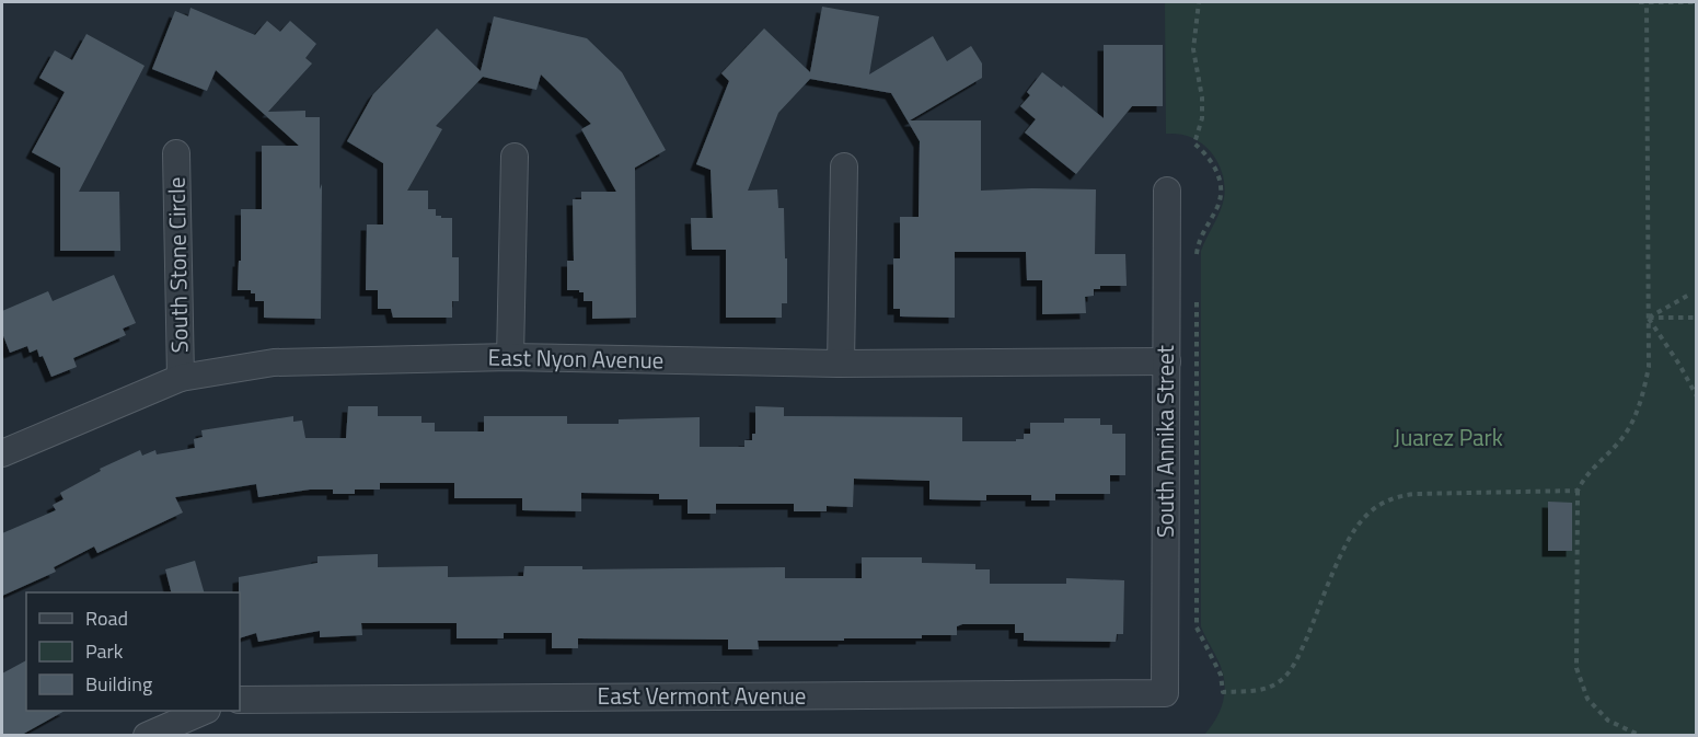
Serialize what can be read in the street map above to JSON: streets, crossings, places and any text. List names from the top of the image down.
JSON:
{
  "streets": {
    "street": [
      "South Stone Circle",
      "East Nyon Avenue",
      "South Annika Street",
      "East Vermont Avenue"
    ]
  },
  "crossings": [
    ["South Stone Circle", "East Nyon Avenue"],
    ["East Nyon Avenue", "South Annika Street"],
    ["South Annika Street", "East Vermont Avenue"]
  ],
  "parks": ["Juarez Park"],
  "legend": ["Road", "Park", "Building"]
}
